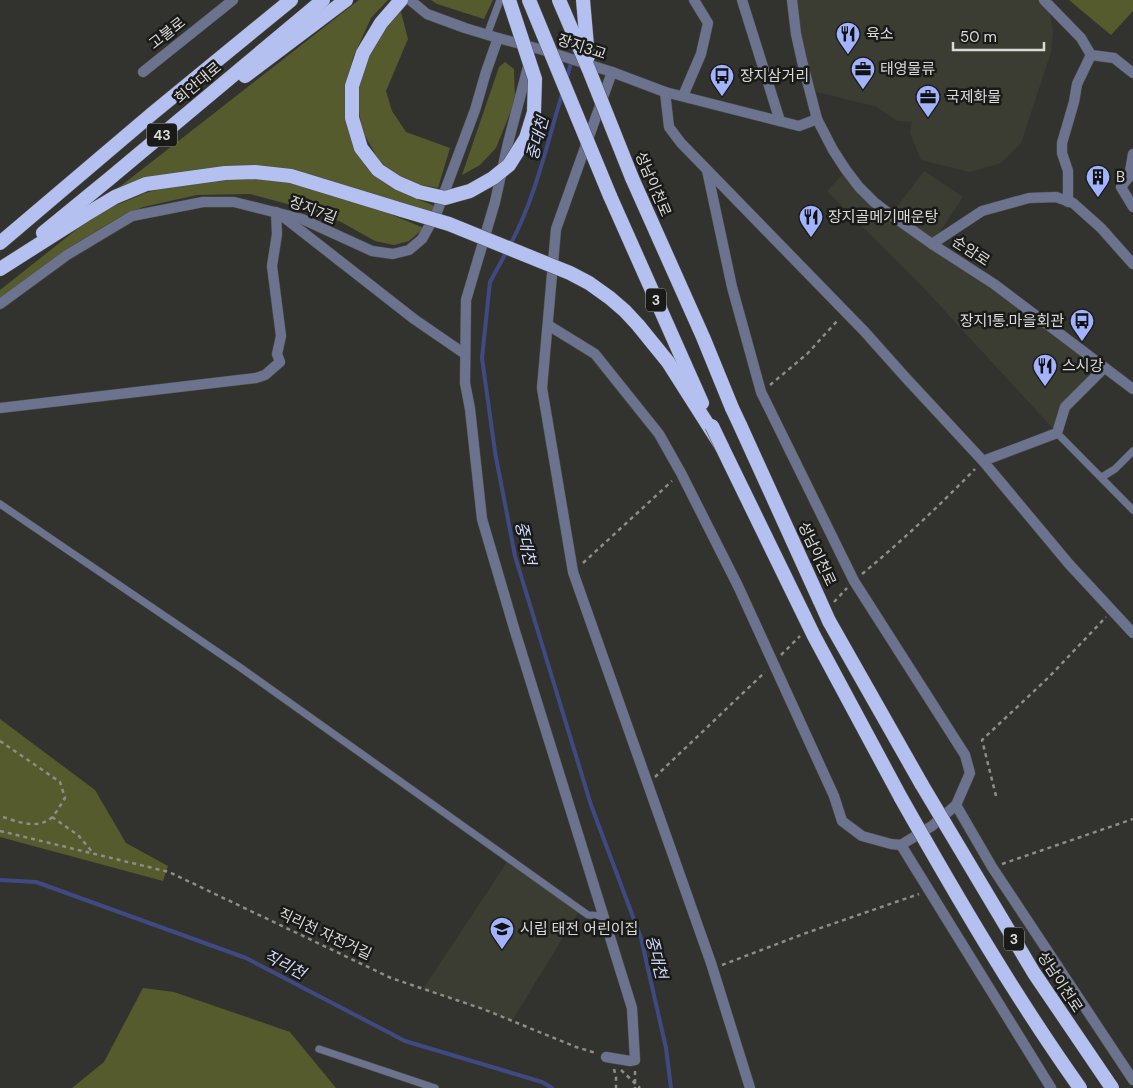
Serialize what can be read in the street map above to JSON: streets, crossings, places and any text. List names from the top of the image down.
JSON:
{
  "streets": {
    "highway": [
      "회안대로",
      "43",
      "성남이천로",
      "3"
    ],
    "street": [
      "고불로",
      "장지3교",
      "장지7길",
      "순암로"
    ],
    "path": ["직리천 자전거길"]
  },
  "crossings": [
    ["장지3교", "순암로"]
  ],
  "water": ["중대천", "직리천"],
  "places": {
    "restaurant": ["육소", "장지골메기매운탕", "스시강"],
    "office": ["태영물류", "국제화물"],
    "bus stop": ["장지삼거리", "장지1통.마을회관"],
    "building": ["B"],
    "school or university": ["시립 태전 어린이집"]
  },
  "scale_bar": "50 m"
}
